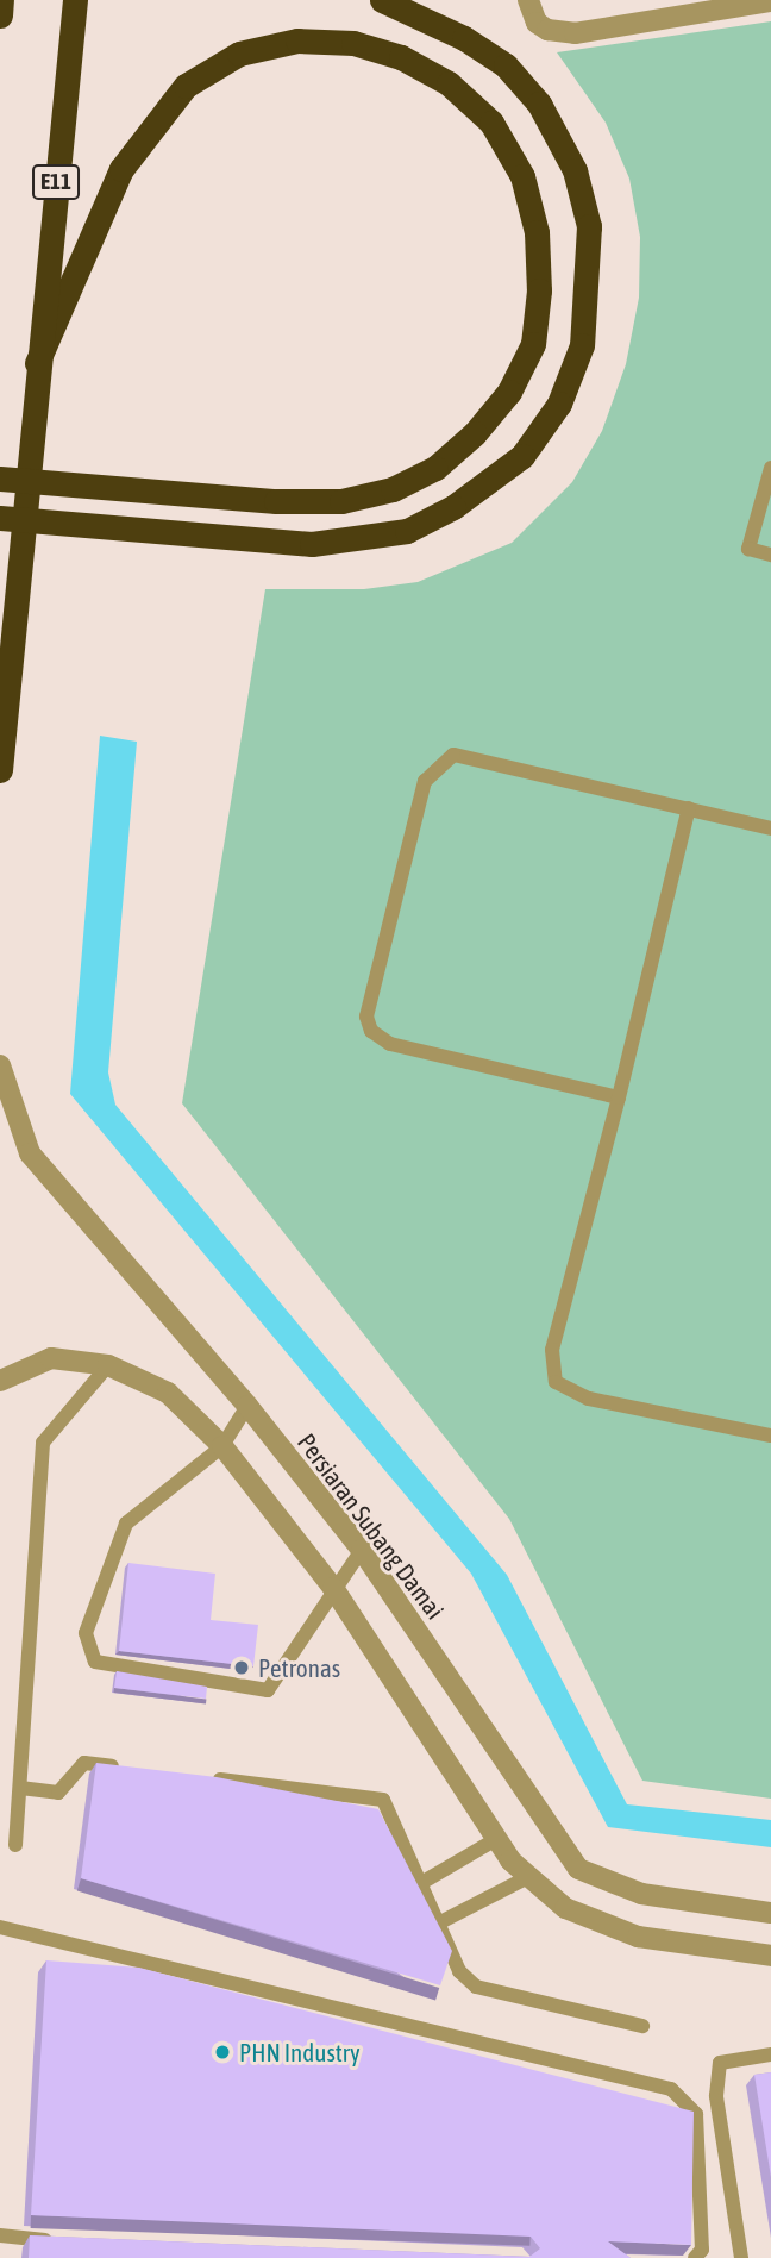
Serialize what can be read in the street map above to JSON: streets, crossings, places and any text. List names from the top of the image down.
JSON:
{
  "streets": {
    "highway": ["E11"],
    "street": ["Persiaran Subang Damai"]
  },
  "places": ["Petronas", "PHN Industry"]
}
